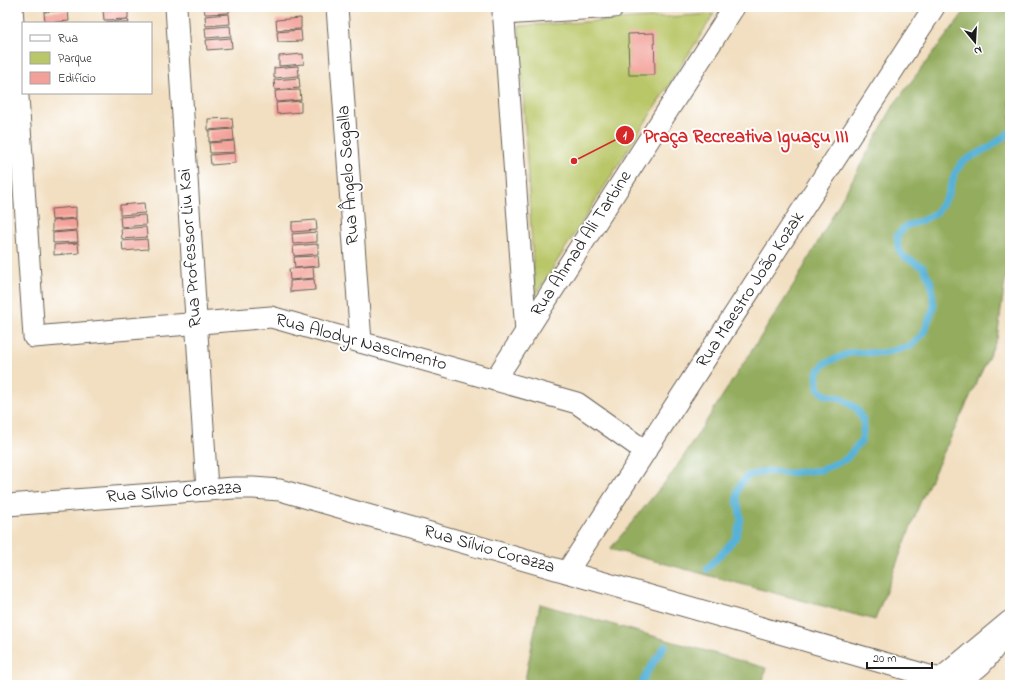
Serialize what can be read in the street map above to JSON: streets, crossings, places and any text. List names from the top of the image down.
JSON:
{
  "streets": {
    "street": [
      "Rua Ângelo Segalla",
      "Rua Ahmad Ali Tarbine",
      "Rua Professor Liu Kai",
      "Rua Maestro João Kozak",
      "Rua Alodyr Nascimento",
      "Rua Sílvio Corazza"
    ]
  },
  "crossings": [
    ["Rua Ângelo Segalla", "Rua Alodyr Nascimento"],
    ["Rua Ahmad Ali Tarbine", "Rua Alodyr Nascimento"],
    ["Rua Professor Liu Kai", "Rua Alodyr Nascimento"],
    ["Rua Professor Liu Kai", "Rua Sílvio Corazza"],
    ["Rua Maestro João Kozak", "Rua Alodyr Nascimento"],
    ["Rua Maestro João Kozak", "Rua Sílvio Corazza"]
  ],
  "places": ["Praça Recreativa Iguaçu III"],
  "legend": ["Rua", "Parque", "Edifício"],
  "scale_bar": "20 m",
  "north": "bottom"
}
